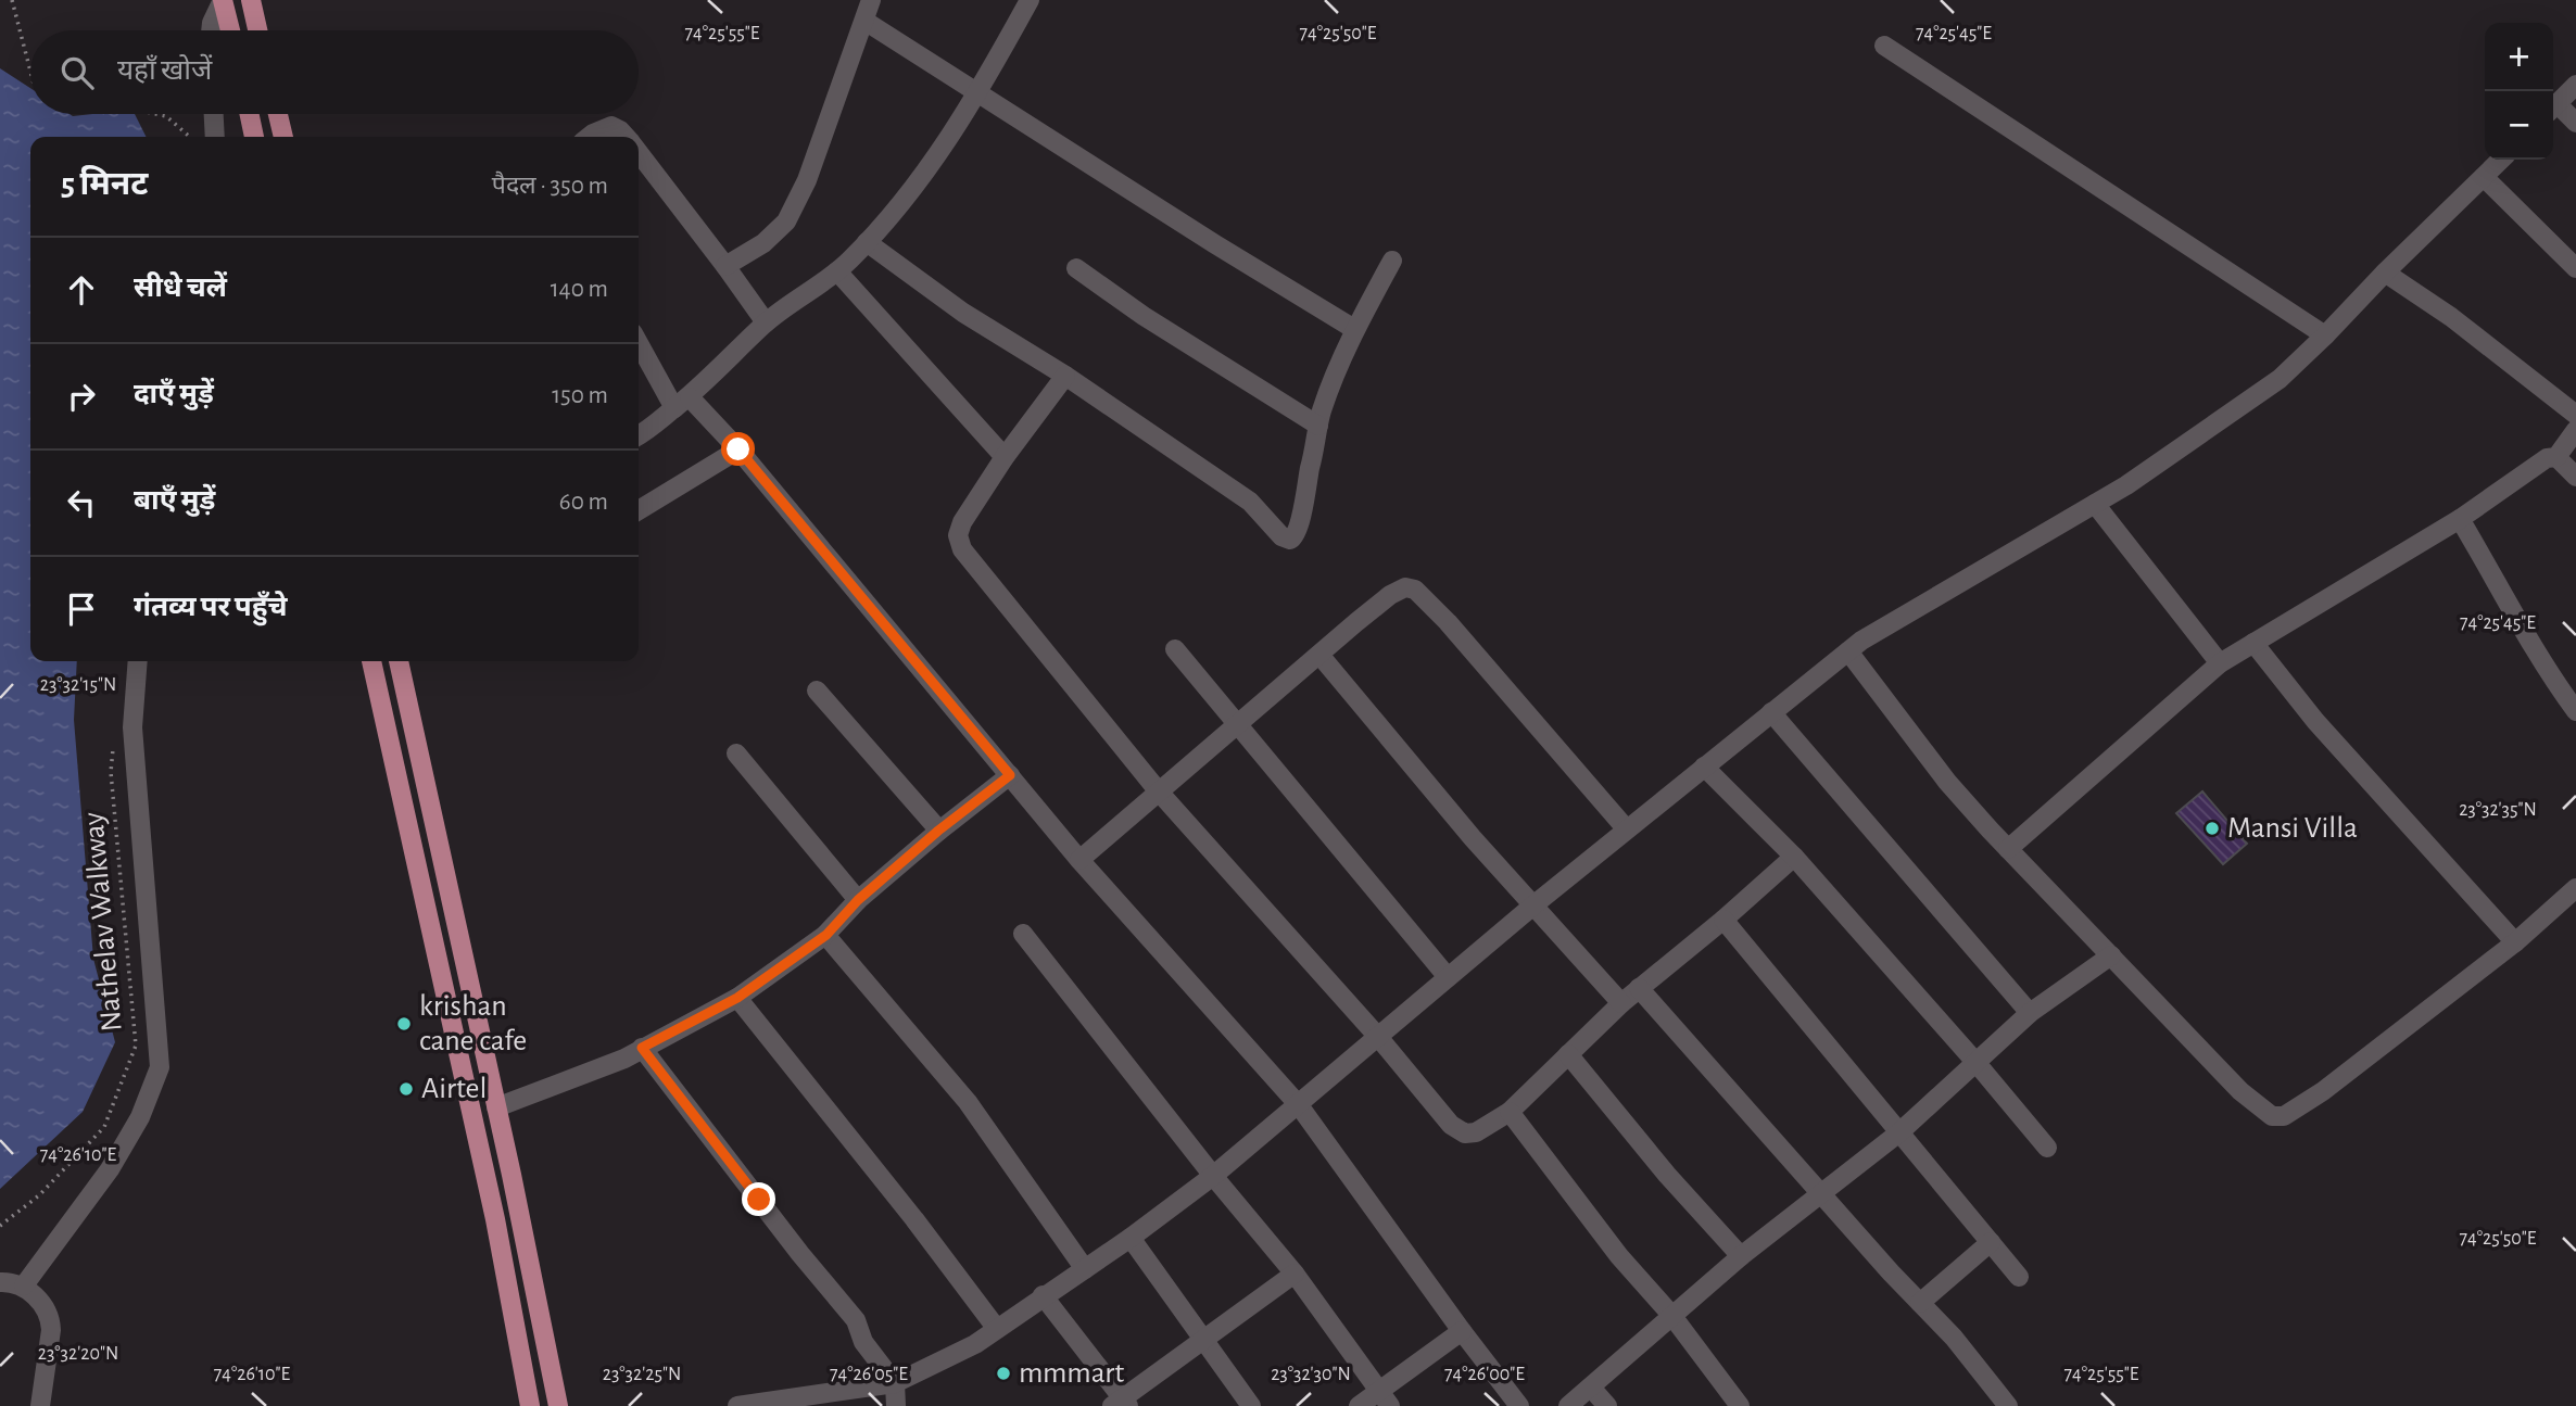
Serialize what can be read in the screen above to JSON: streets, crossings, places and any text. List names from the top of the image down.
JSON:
{
  "streets": {
    "path": ["Nathelav Walkway"]
  },
  "places": [
    "Mansi Villa",
    "krishan cane cafe",
    "Airtel",
    "mmmart"
  ],
  "page": {
    "map_buttons": ["+", "−"],
    "search": "यहाँ खोजें",
    "heading": ["5 मिनट", "पैदल · 350 m"],
    "list": [
      ["सीधे चलें", "140 m"],
      ["दाएँ मुड़ें", "150 m"],
      ["बाएँ मुड़ें", "60 m"],
      "गंतव्य पर पहुँचे"
    ]
  },
  "coordinates": [
    "74°25'55\"E",
    "74°25'50\"E",
    "74°25'45\"E",
    "23°32'15\"N",
    "23°32'35\"N",
    "74°26'10\"E",
    "23°32'20\"N",
    "23°32'25\"N",
    "74°26'05\"E",
    "23°32'30\"N",
    "74°26'00\"E"
  ]
}
